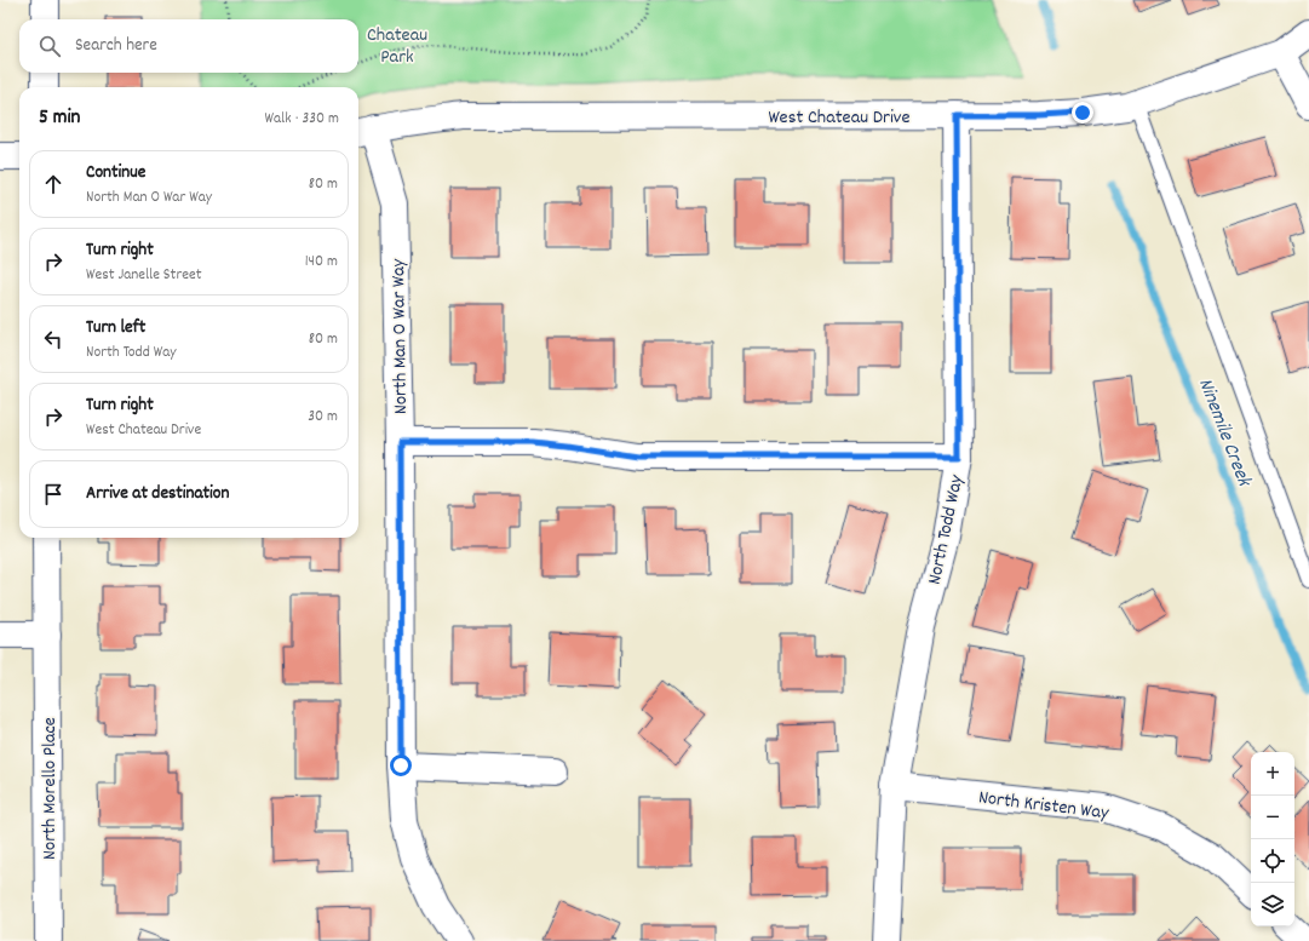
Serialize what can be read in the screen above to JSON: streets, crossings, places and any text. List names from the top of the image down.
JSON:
{
  "streets": {
    "street": [
      "West Chateau Drive",
      "North Man O War Way",
      "North Todd Way",
      "North Morello Place",
      "North Kristen Way"
    ]
  },
  "crossings": [
    ["West Chateau Drive", "North Man O War Way"],
    ["West Chateau Drive", "North Todd Way"],
    ["North Todd Way", "North Kristen Way"]
  ],
  "water": ["Ninemile Creek"],
  "parks": ["Chateau Park"],
  "page": {
    "search": "Search here",
    "heading": ["5 min", "Walk · 330 m"],
    "list": [
      ["Continue", "North Man O War Way", "80 m"],
      ["Turn right", "West Janelle Street", "140 m"],
      ["Turn left", "North Todd Way", "80 m"],
      ["Turn right", "West Chateau Drive", "30 m"],
      "Arrive at destination"
    ],
    "map_buttons": ["+", "−"]
  }
}
